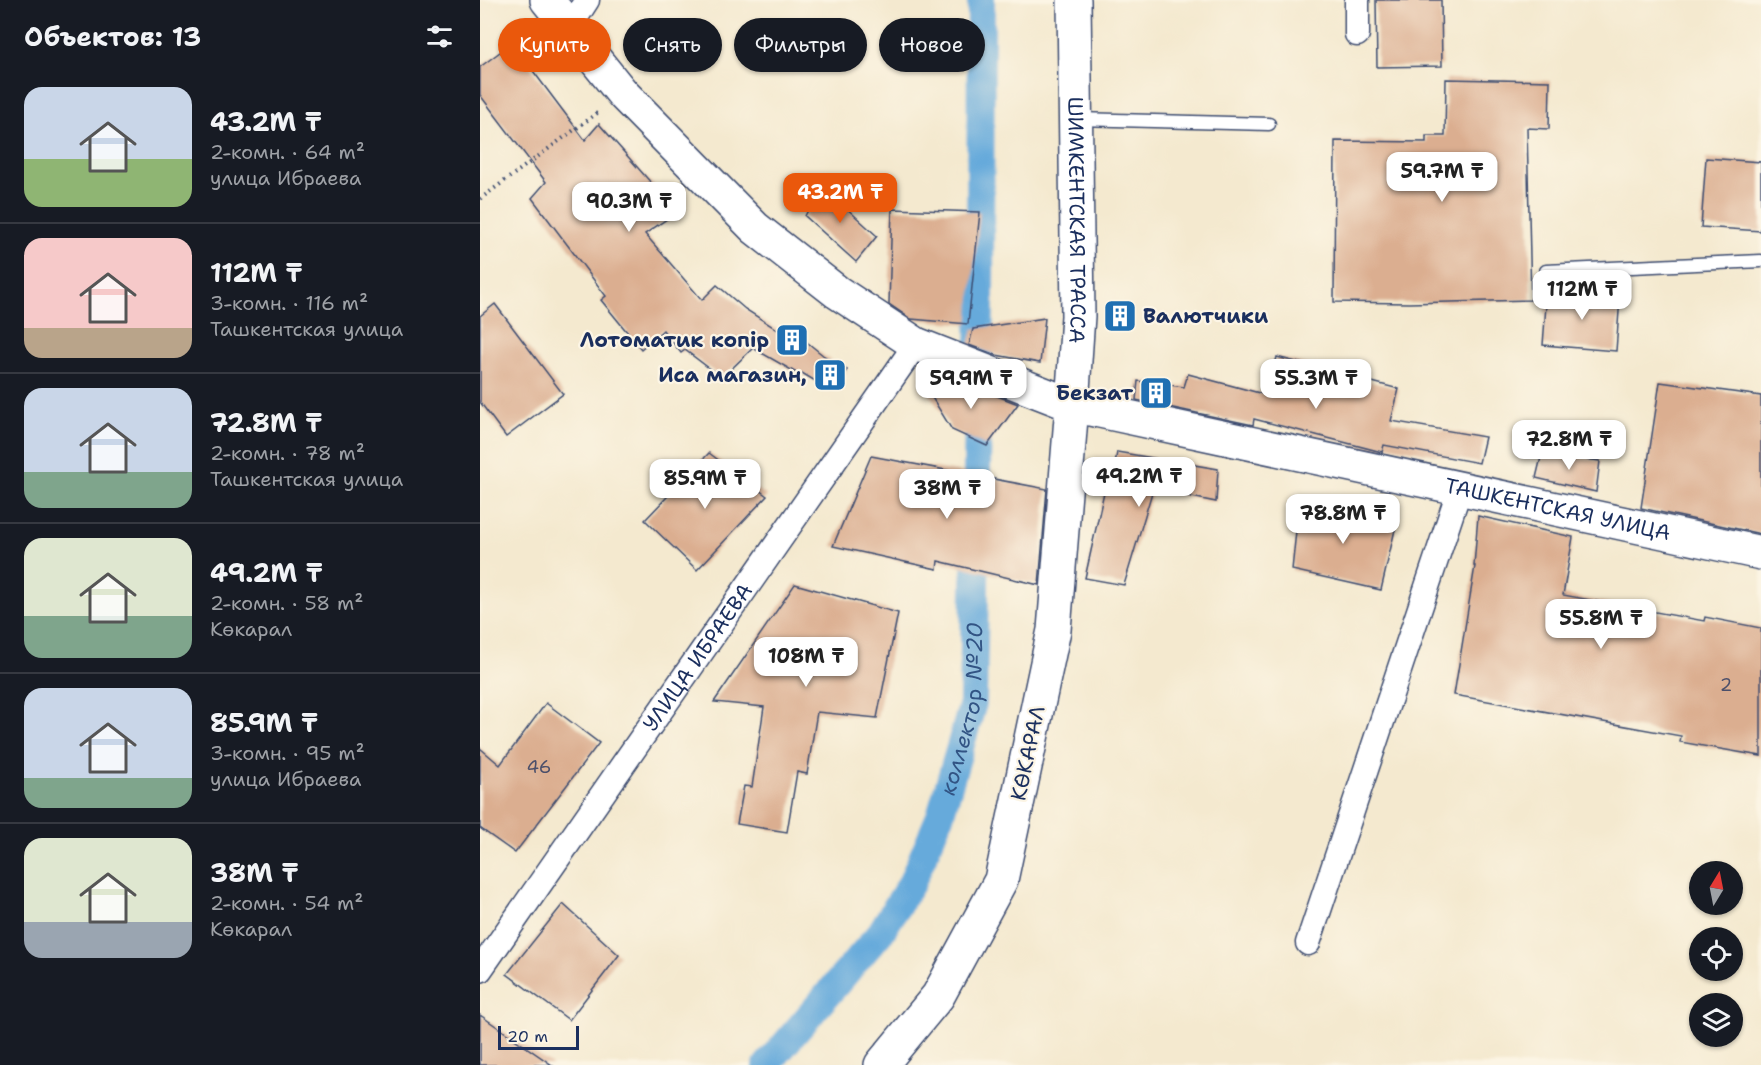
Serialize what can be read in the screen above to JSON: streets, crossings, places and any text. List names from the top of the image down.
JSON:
{
  "streets": {
    "main road": ["ШИМКЕНТСКАЯ ТРАССА", "ТАШКЕНТСКАЯ УЛИЦА", "КӨКАРАЛ"],
    "street": ["УЛИЦА ИБРАЕВА"]
  },
  "crossings": [
    ["ШИМКЕНТСКАЯ ТРАССА", "ТАШКЕНТСКАЯ УЛИЦА"],
    ["ШИМКЕНТСКАЯ ТРАССА", "КӨКАРАЛ"],
    ["ТАШКЕНТСКАЯ УЛИЦА", "УЛИЦА ИБРАЕВА"],
    ["ТАШКЕНТСКАЯ УЛИЦА", "КӨКАРАЛ"]
  ],
  "water": ["коллектор №20"],
  "places": {
    "building": [
      "Валютчики",
      "Лотоматик копір",
      "Иса магазин,",
      "Бекзат"
    ]
  },
  "house_numbers": ["2", "46"],
  "scale_bar": "20 m",
  "north": "top",
  "page": {
    "heading": "Объектов: 13",
    "chip": [
      "Купить",
      "Снять",
      "Фильтры",
      "Новое"
    ],
    "list": [
      {
        "name": "43.2M ₸",
        "note": "2-комн. · 64 m² · улица Ибраева"
      },
      {
        "name": "112M ₸",
        "note": "3-комн. · 116 m² · Ташкентская улица"
      },
      {
        "name": "72.8M ₸",
        "note": "2-комн. · 78 m² · Ташкентская улица"
      },
      {
        "name": "49.2M ₸",
        "note": "2-комн. · 58 m² · Көкарал"
      },
      {
        "name": "85.9M ₸",
        "note": "3-комн. · 95 m² · улица Ибраева"
      },
      {
        "name": "38M ₸",
        "note": "2-комн. · 54 m² · Көкарал"
      }
    ],
    "price": [
      "59.7M ₸",
      "43.2M ₸",
      "90.3M ₸",
      "112M ₸",
      "59.9M ₸",
      "55.3M ₸",
      "72.8M ₸",
      "49.2M ₸",
      "85.9M ₸",
      "38M ₸",
      "78.8M ₸",
      "55.8M ₸",
      "108M ₸"
    ],
    "scale": "20 m"
  }
}
